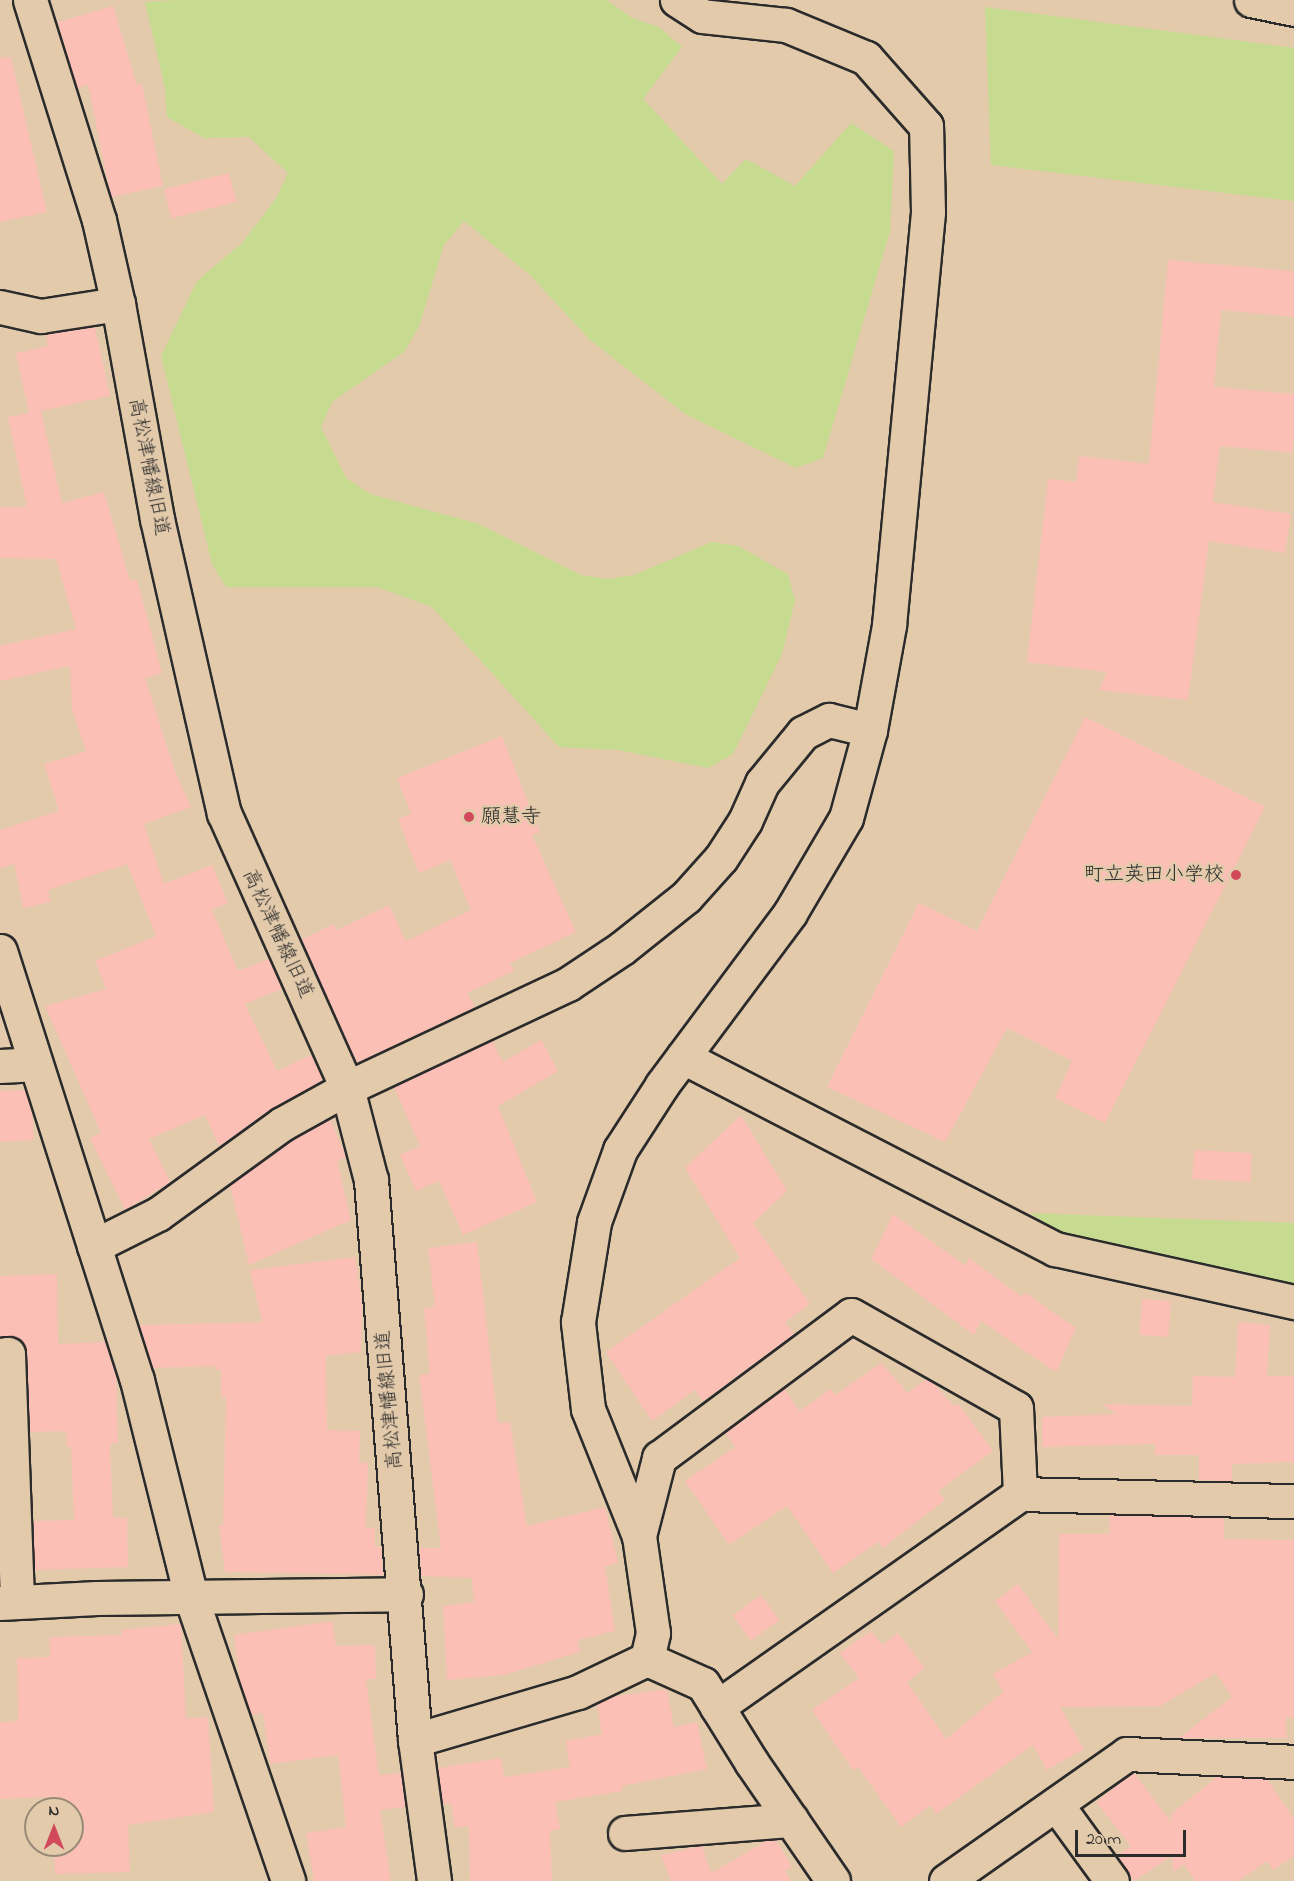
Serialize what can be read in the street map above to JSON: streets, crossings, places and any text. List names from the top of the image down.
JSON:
{
  "streets": {
    "street": ["高松津幡線旧道"]
  },
  "places": ["願慧寺", "町立英田小学校"],
  "scale_bar": "20 m",
  "north": "top"
}
